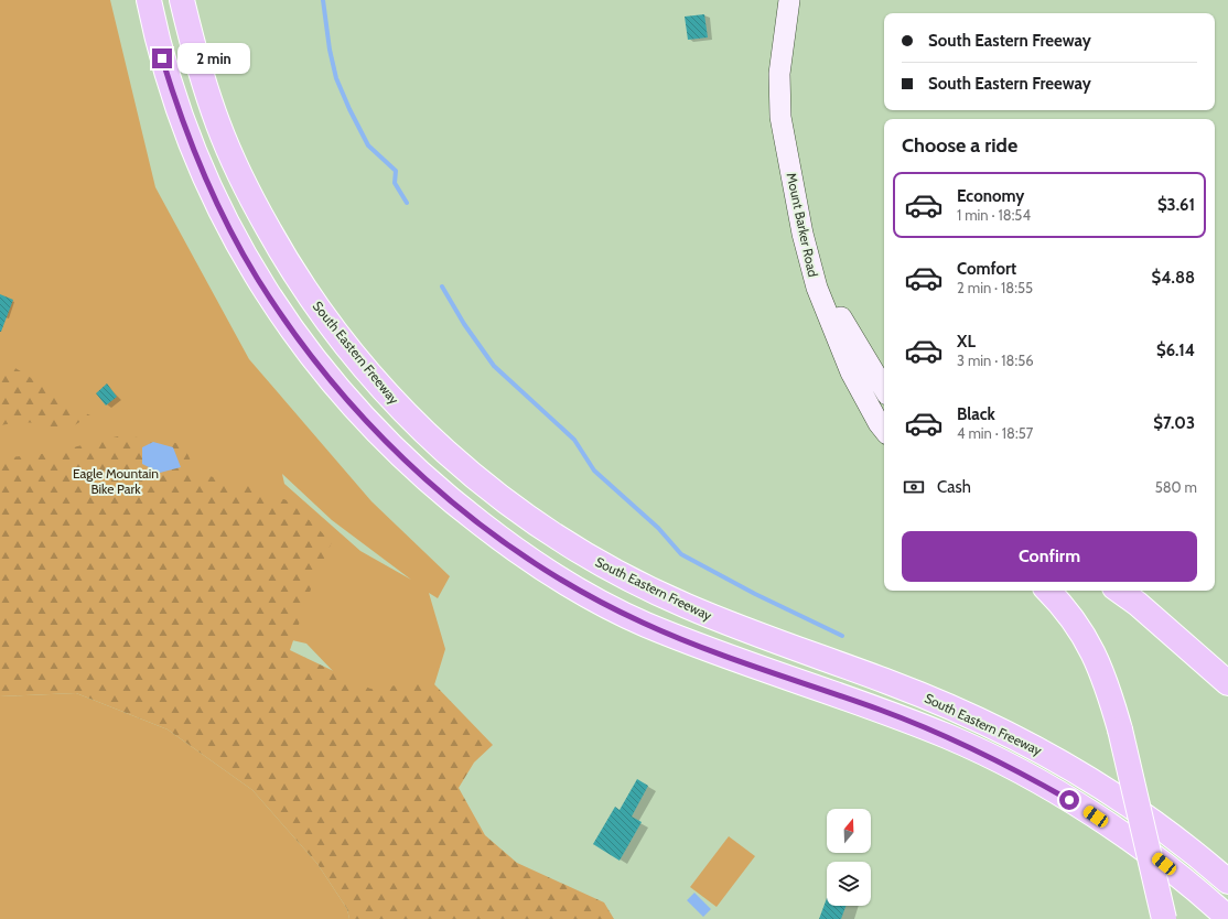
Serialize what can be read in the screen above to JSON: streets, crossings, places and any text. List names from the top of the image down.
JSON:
{
  "streets": {
    "highway": ["South Eastern Freeway"],
    "main road": ["Mount Barker Road"]
  },
  "parks": ["Eagle Mountain Bike Park"],
  "north": "top",
  "page": {
    "banner": ["South Eastern Freeway", "South Eastern Freeway"],
    "bubble": "2 min",
    "heading": "Choose a ride",
    "list": [
      {
        "name": "Economy",
        "note": "1 min · 18:54",
        "value": "$3.61"
      },
      {
        "name": "Comfort",
        "note": "2 min · 18:55",
        "value": "$4.88"
      },
      {
        "name": "XL",
        "note": "3 min · 18:56",
        "value": "$6.14"
      },
      {
        "name": "Black",
        "note": "4 min · 18:57",
        "value": "$7.03"
      }
    ],
    "pay": ["Cash", "580 m"],
    "buttons": "Confirm"
  }
}
